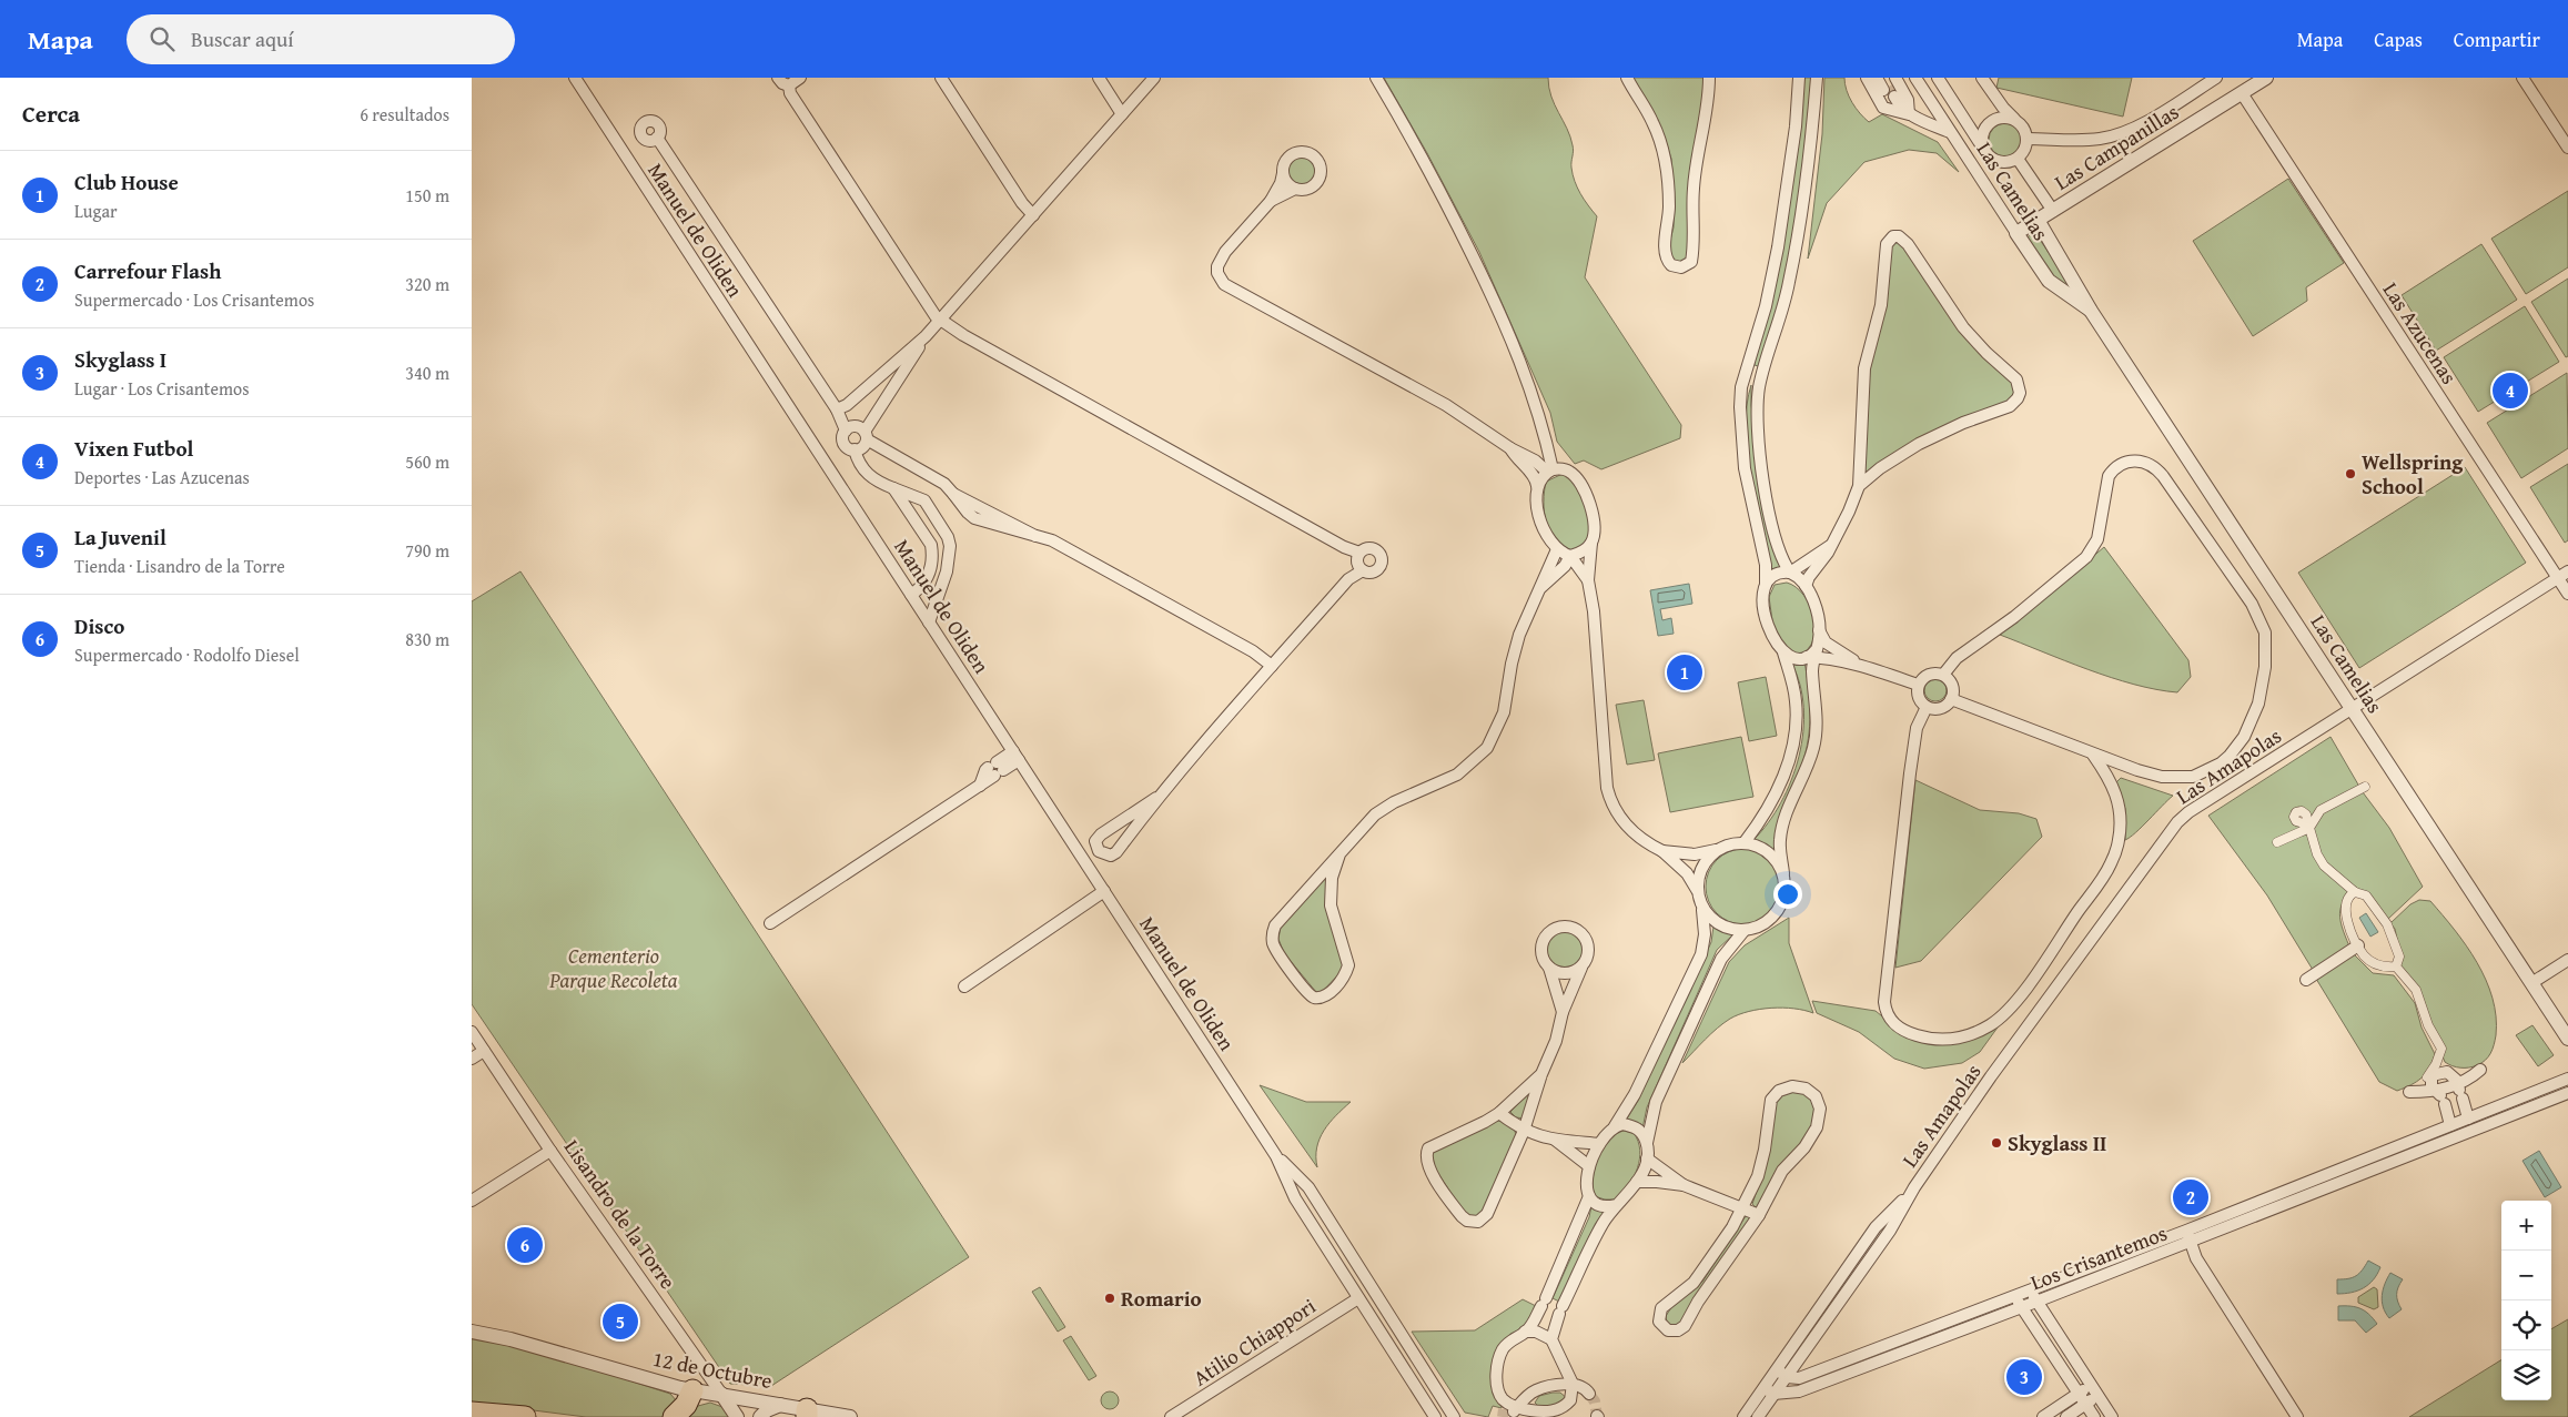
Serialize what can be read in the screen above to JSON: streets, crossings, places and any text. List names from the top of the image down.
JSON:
{
  "streets": {
    "street": [
      "Las Campanillas",
      "Las Camelias",
      "Manuel de Oliden",
      "Las Azucenas",
      "Las Amapolas",
      "Lisandro de la Torre",
      "Los Crisantemos",
      "Atilio Chiappori",
      "12 de Octubre"
    ]
  },
  "crossings": [
    ["Las Campanillas", "Las Camelias"],
    ["Las Campanillas", "Las Azucenas"],
    ["Las Camelias", "Las Amapolas"],
    ["Manuel de Oliden", "Atilio Chiappori"],
    ["Las Azucenas", "Las Amapolas"],
    ["Las Amapolas", "Los Crisantemos"],
    ["Lisandro de la Torre", "12 de Octubre"]
  ],
  "parks": ["Cementerio Parque Recoleta"],
  "places": ["Wellspring School", "Skyglass II", "Romario"],
  "page": {
    "header": "Mapa",
    "search": "Buscar aquí",
    "nav": ["Mapa", "Capas", "Compartir"],
    "heading": ["Cerca", "6 resultados"],
    "list": [
      {
        "mark": "1",
        "name": "Club House",
        "note": "Lugar",
        "value": "150 m"
      },
      {
        "mark": "2",
        "name": "Carrefour Flash",
        "note": "Supermercado · Los Crisantemos",
        "value": "320 m"
      },
      {
        "mark": "3",
        "name": "Skyglass I",
        "note": "Lugar · Los Crisantemos",
        "value": "340 m"
      },
      {
        "mark": "4",
        "name": "Vixen Futbol",
        "note": "Deportes · Las Azucenas",
        "value": "560 m"
      },
      {
        "mark": "5",
        "name": "La Juvenil",
        "note": "Tienda · Lisandro de la Torre",
        "value": "790 m"
      },
      {
        "mark": "6",
        "name": "Disco",
        "note": "Supermercado · Rodolfo Diesel",
        "value": "830 m"
      }
    ],
    "pins": [
      "4",
      "1",
      "2",
      "6",
      "5",
      "3"
    ],
    "map_buttons": ["+", "−"]
  }
}
